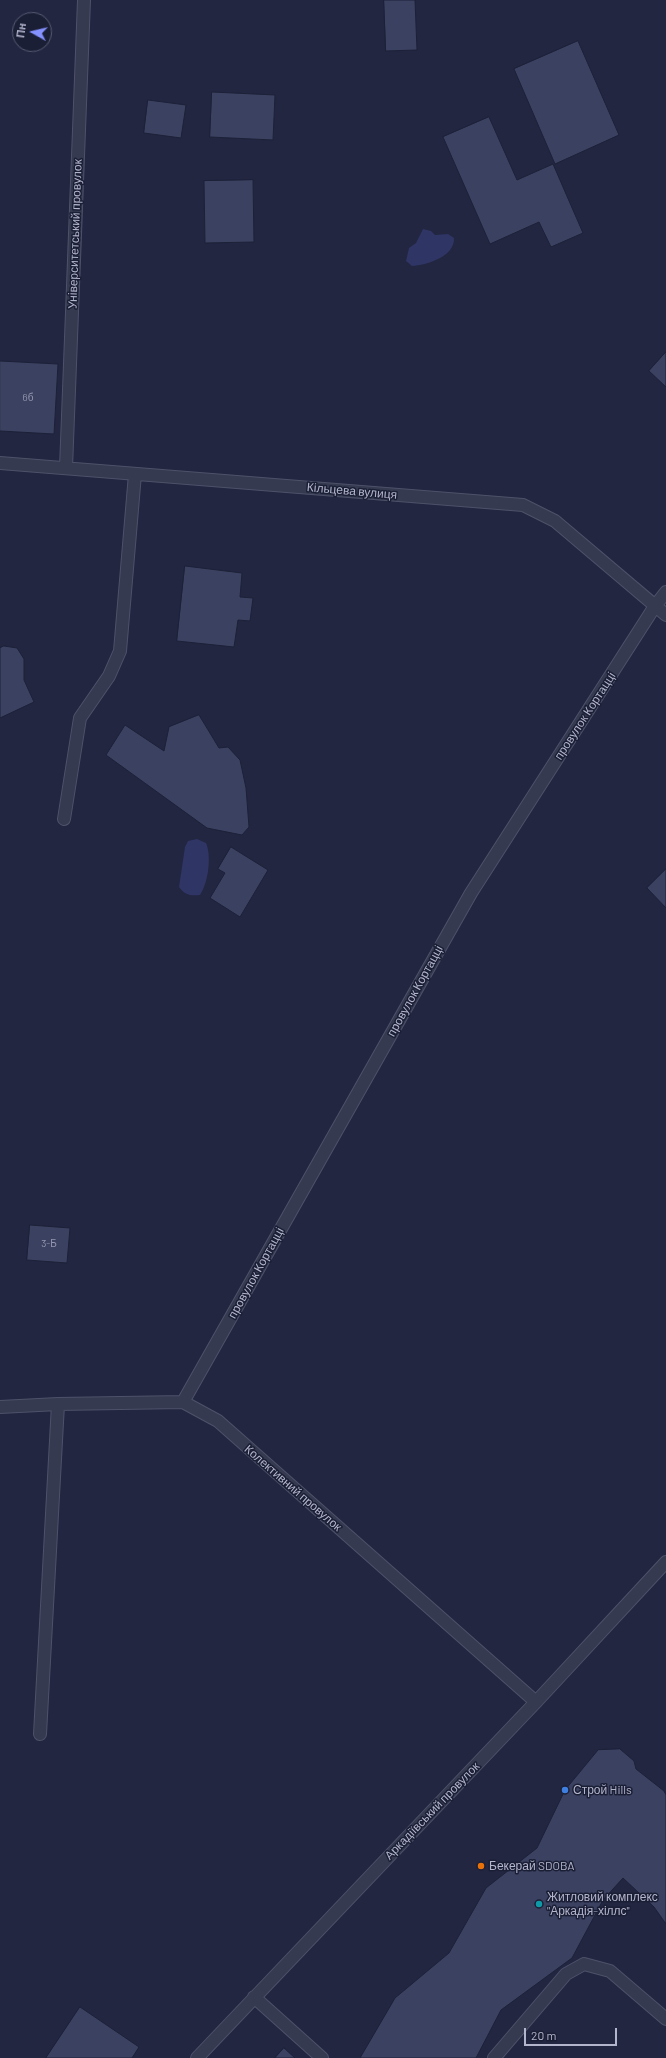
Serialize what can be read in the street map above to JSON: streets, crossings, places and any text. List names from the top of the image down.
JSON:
{
  "streets": {
    "street": [
      "Університетський провулок",
      "Кільцева вулиця",
      "провулок Кортацці",
      "Колективний провулок",
      "Аркадіївський провулок"
    ]
  },
  "crossings": [
    ["Університетський провулок", "Кільцева вулиця"],
    ["Кільцева вулиця", "провулок Кортацці"],
    ["провулок Кортацці", "Колективний провулок"],
    ["Колективний провулок", "Аркадіївський провулок"]
  ],
  "places": ["Строй Hills", "Бекерай SDOBA", "Житловий комплекс \"Аркадія-хіллс\""],
  "house_numbers": ["6б", "3-Б"],
  "scale_bar": "20 m",
  "north": "left"
}
